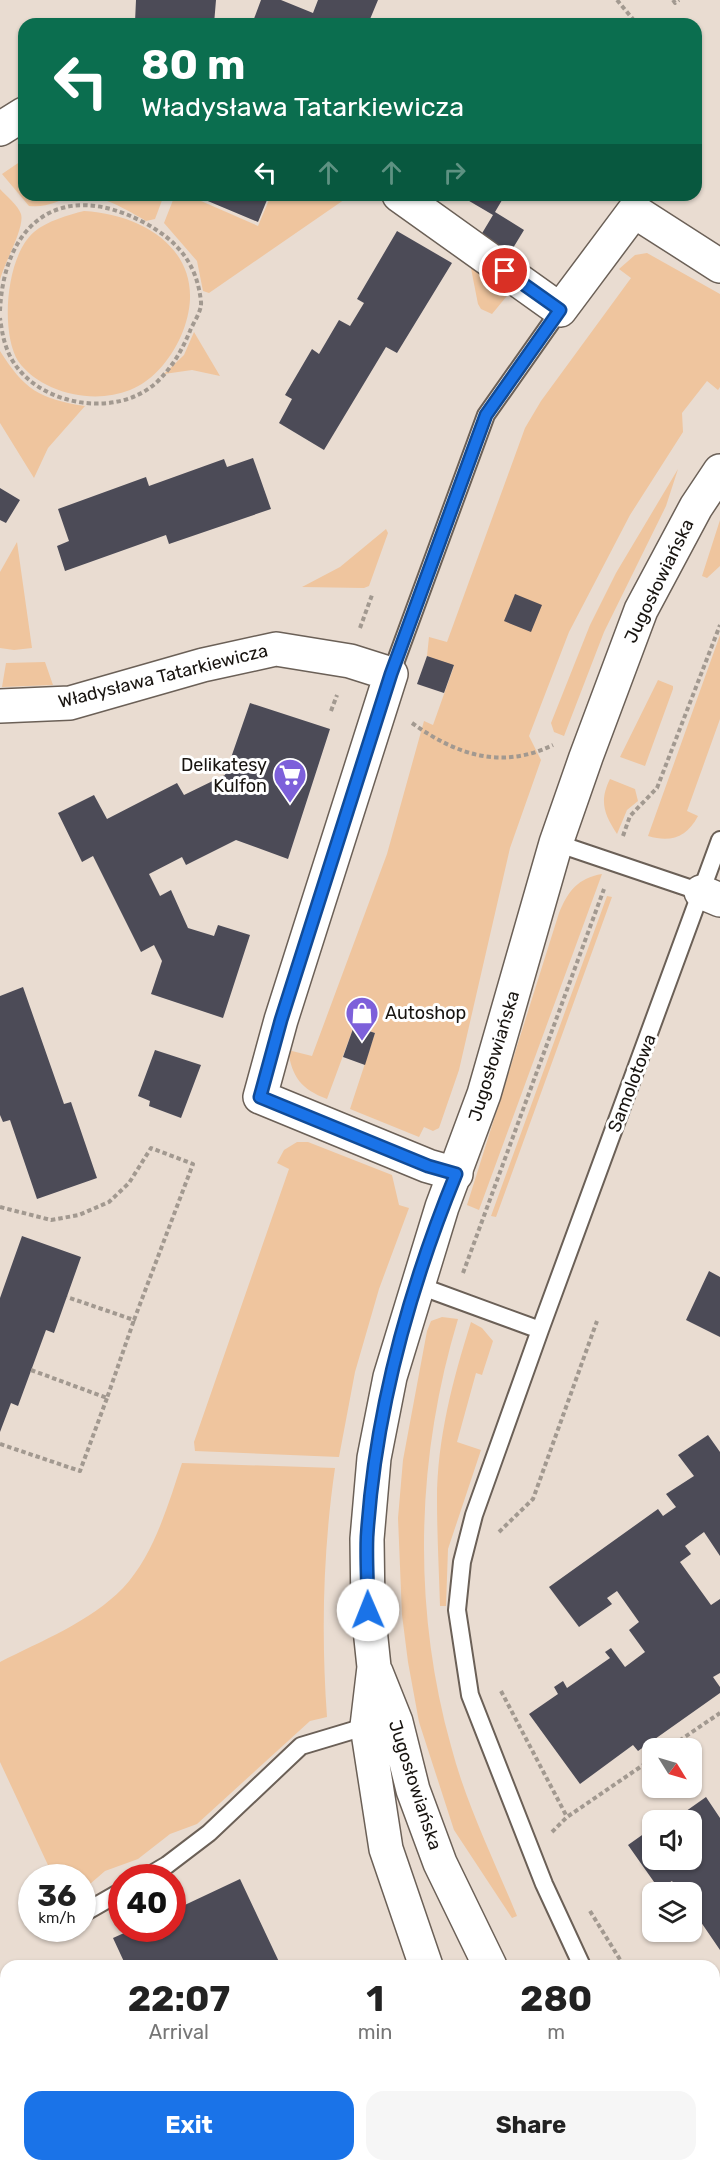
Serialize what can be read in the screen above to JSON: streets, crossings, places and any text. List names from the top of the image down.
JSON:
{
  "streets": {
    "street": ["Jugosłowiańska", "Władysława Tatarkiewicza"],
    "lane": ["Samolotowa"]
  },
  "places": {
    "supermarket": ["Delikatesy Kulfon"],
    "shop": ["Autoshop"]
  },
  "north": "bottom right",
  "page": {
    "turn": ["80 m", "Władysława Tatarkiewicza"],
    "speed": "36 km/h",
    "limit": "40",
    "eta": [
      "22:07",
      "Arrival",
      "1",
      "min",
      "280",
      "m"
    ],
    "buttons": ["Exit", "Share"]
  }
}
